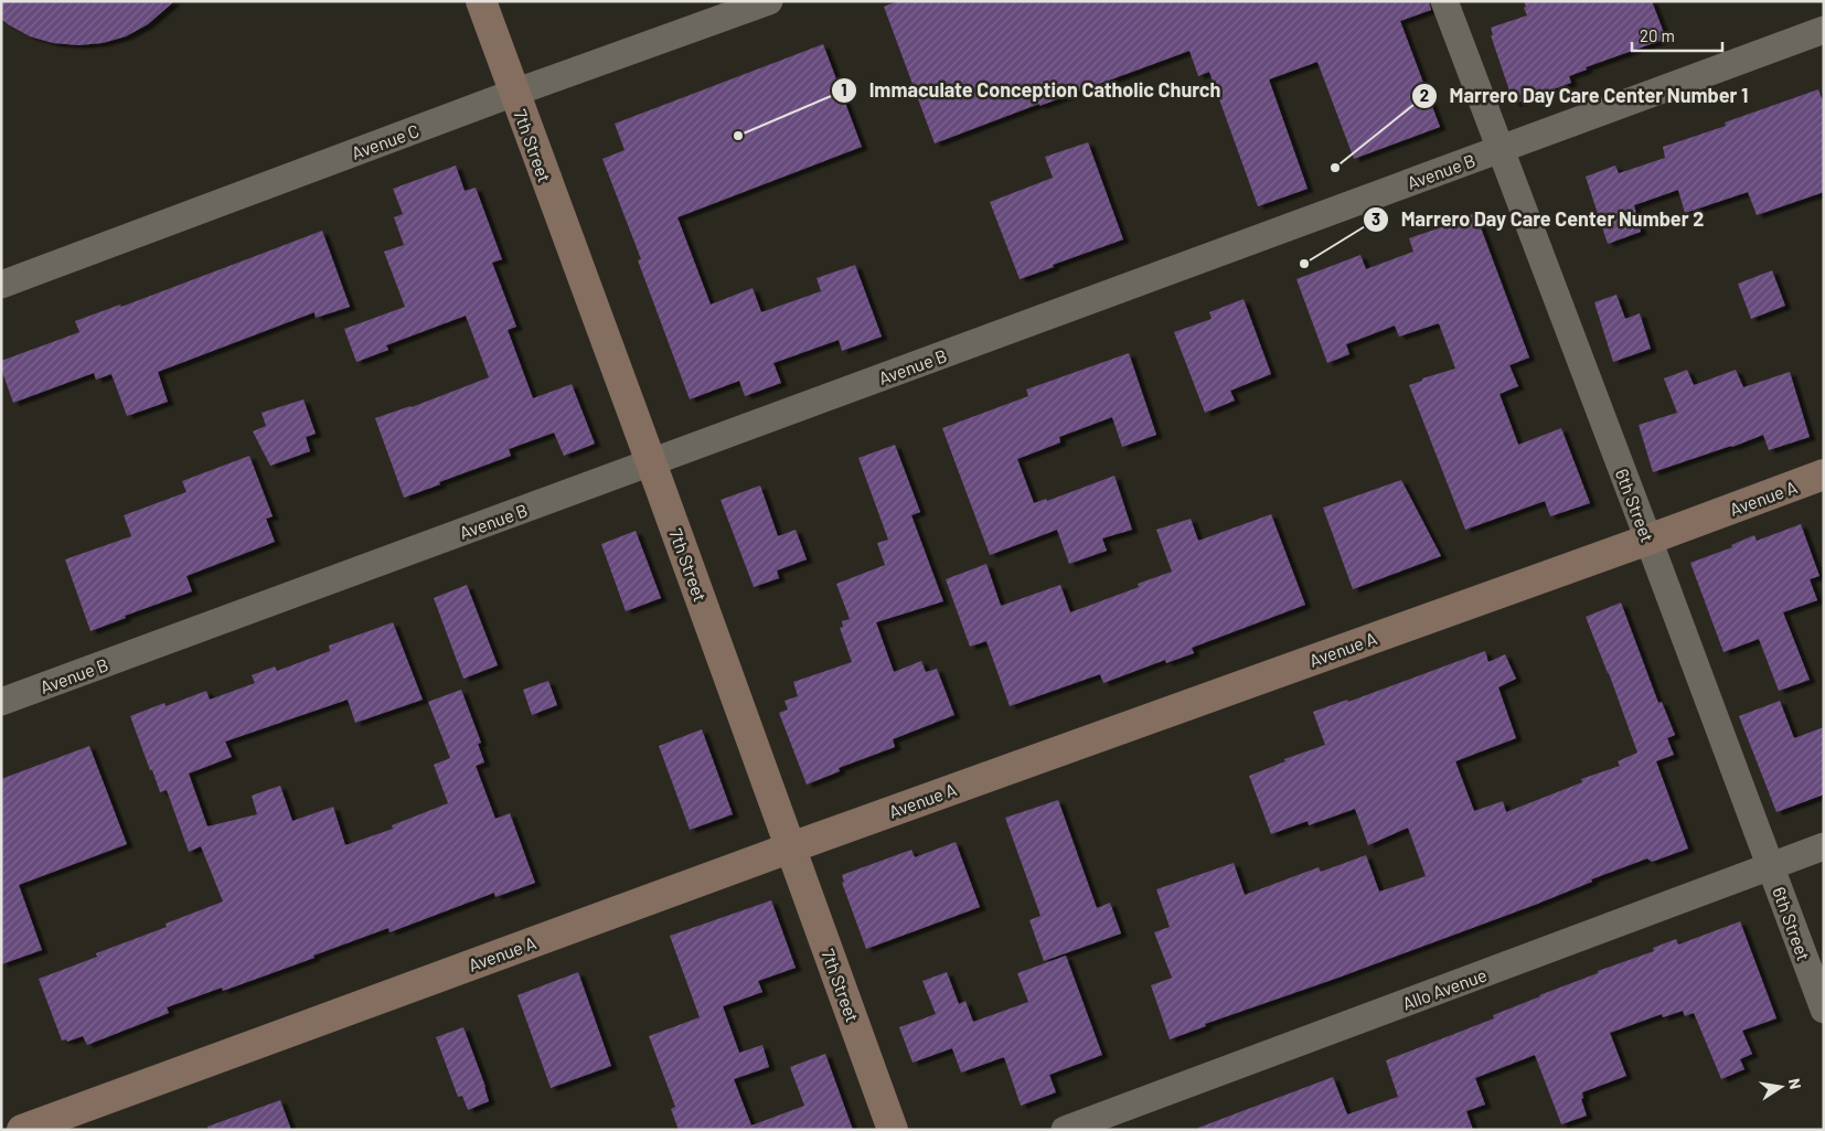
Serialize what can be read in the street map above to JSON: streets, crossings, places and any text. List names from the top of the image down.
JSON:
{
  "streets": {
    "street": [
      "Avenue C",
      "7th Street",
      "Avenue B",
      "Avenue A",
      "6th Street",
      "Allo Avenue"
    ]
  },
  "crossings": [
    ["Avenue C", "7th Street"],
    ["7th Street", "Avenue B"],
    ["7th Street", "Avenue A"],
    ["Avenue B", "6th Street"],
    ["Avenue A", "6th Street"],
    ["6th Street", "Allo Avenue"]
  ],
  "places": ["Immaculate Conception Catholic Church", "Marrero Day Care Center Number 1", "Marrero Day Care Center Number 2"],
  "scale_bar": "20 m",
  "north": "right"
}
